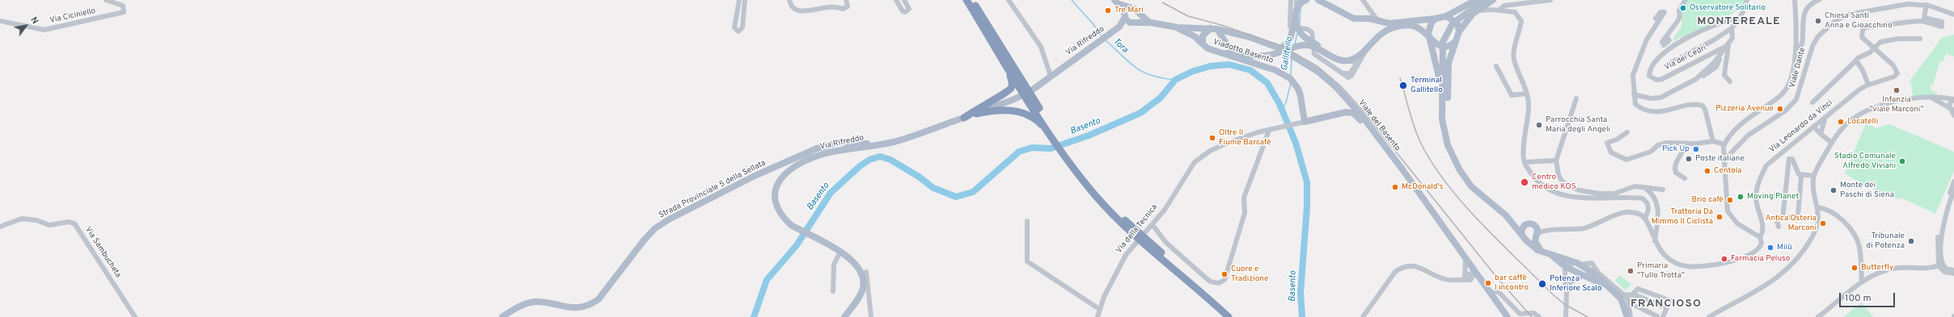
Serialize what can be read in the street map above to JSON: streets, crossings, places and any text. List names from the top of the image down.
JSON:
{
  "streets": {
    "main road": [
      "Via Rifreddo",
      "Viadotto Basento",
      "Viale del Basento",
      "Strada Provinciale 5 della Sellata",
      "Via della Tecnica"
    ],
    "street": [
      "Via Ciciniello",
      "Via dei Cedri",
      "Viale Dante",
      "Via Leonardo da Vinci",
      "Via Sambucheta"
    ]
  },
  "crossings": [
    ["Via Rifreddo", "Viale del Basento"],
    ["Via Rifreddo", "Strada Provinciale 5 della Sellata"],
    ["Viadotto Basento", "Viale del Basento"],
    ["Viadotto Basento", "Via della Tecnica"]
  ],
  "districts": ["MONTEREALE", "FRANCIOSO"],
  "water": ["Tora", "Gallitello", "Basento"],
  "places": [
    "Osservatore Solitario",
    "Tre Mari",
    "Chiesa Santi Anna e Gioacchino",
    "Terminal Gallitello",
    "Infanzia \"viale Marconi\"",
    "Pizzeria Avenue",
    "Locatelli",
    "Parrocchia Santa Maria degli Angeli",
    "Oltre Il Fiume Barcafè",
    "Pick Up",
    "Poste italiane",
    "Stadio Comunale Alfredo Viviani",
    "Centola",
    "Centro medico KOS",
    "McDonald's",
    "Monte dei Paschi di Siena",
    "Moving Planet",
    "Brio cafè",
    "Trattoria Da Mimmo Il Ciclista",
    "Antica Osteria Marconi",
    "Tribunale di Potenza",
    "Milù",
    "Farmacia Peluso",
    "Butterfly",
    "Primaria \"Tullo Trotta\"",
    "Cuore e Tradizione",
    "bar caffè l incontro",
    "Potenza Inferiore Scalo"
  ],
  "scale_bar": "100 m",
  "north": "top right"
}
